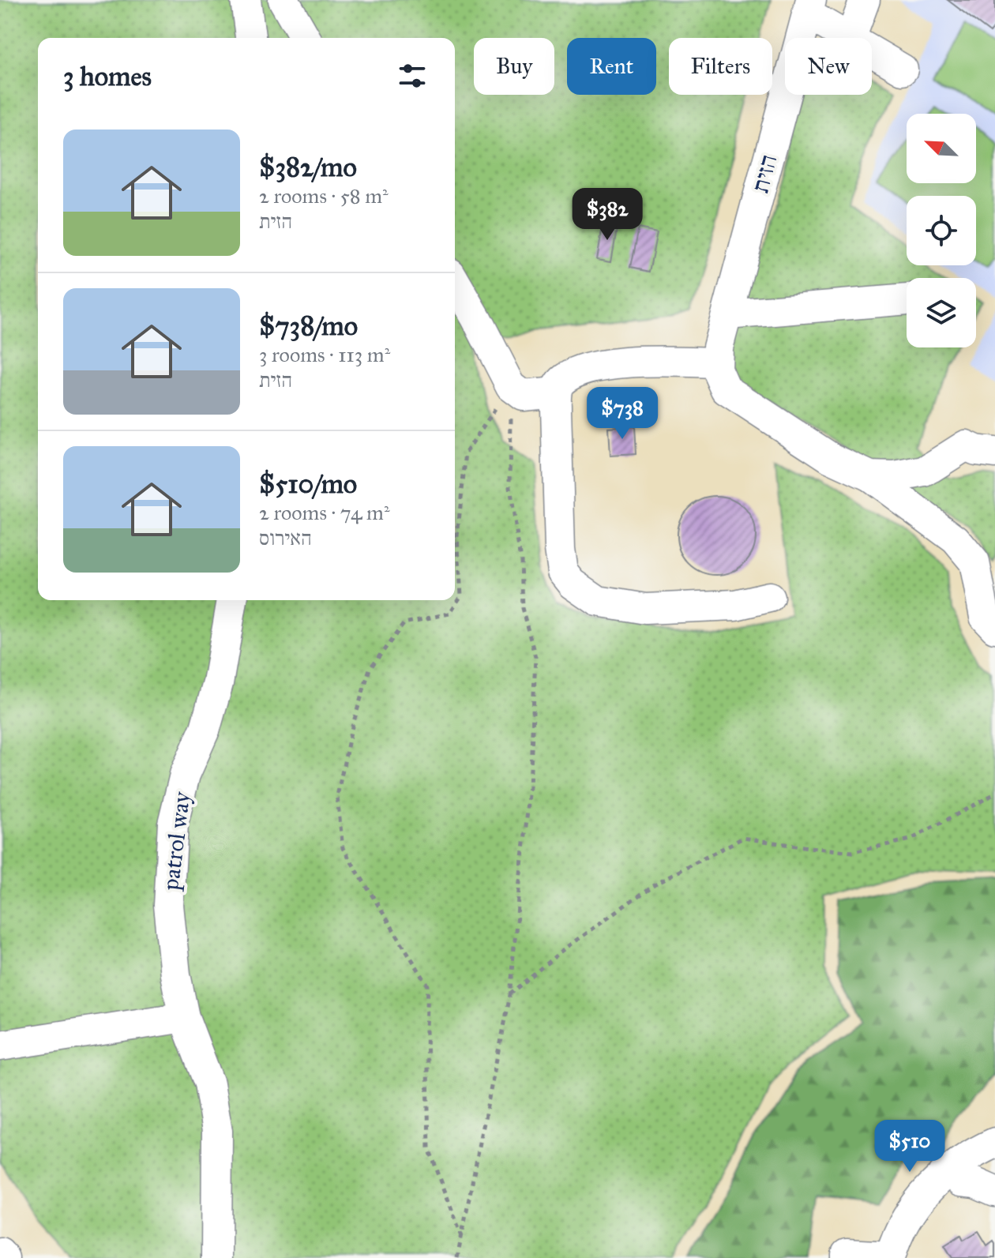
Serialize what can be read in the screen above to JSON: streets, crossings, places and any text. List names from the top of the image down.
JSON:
{
  "streets": {
    "street": ["הזית", "patrol way"]
  },
  "north": "top left",
  "page": {
    "chip": [
      "Buy",
      "Rent",
      "Filters",
      "New"
    ],
    "heading": "3 homes",
    "list": [
      {
        "name": "$382/mo",
        "note": "2 rooms · 58 m² · הזית"
      },
      {
        "name": "$738/mo",
        "note": "3 rooms · 113 m² · הזית"
      },
      {
        "name": "$510/mo",
        "note": "2 rooms · 74 m² · האירוס"
      }
    ],
    "price": ["$382", "$738", "$510"]
  }
}
